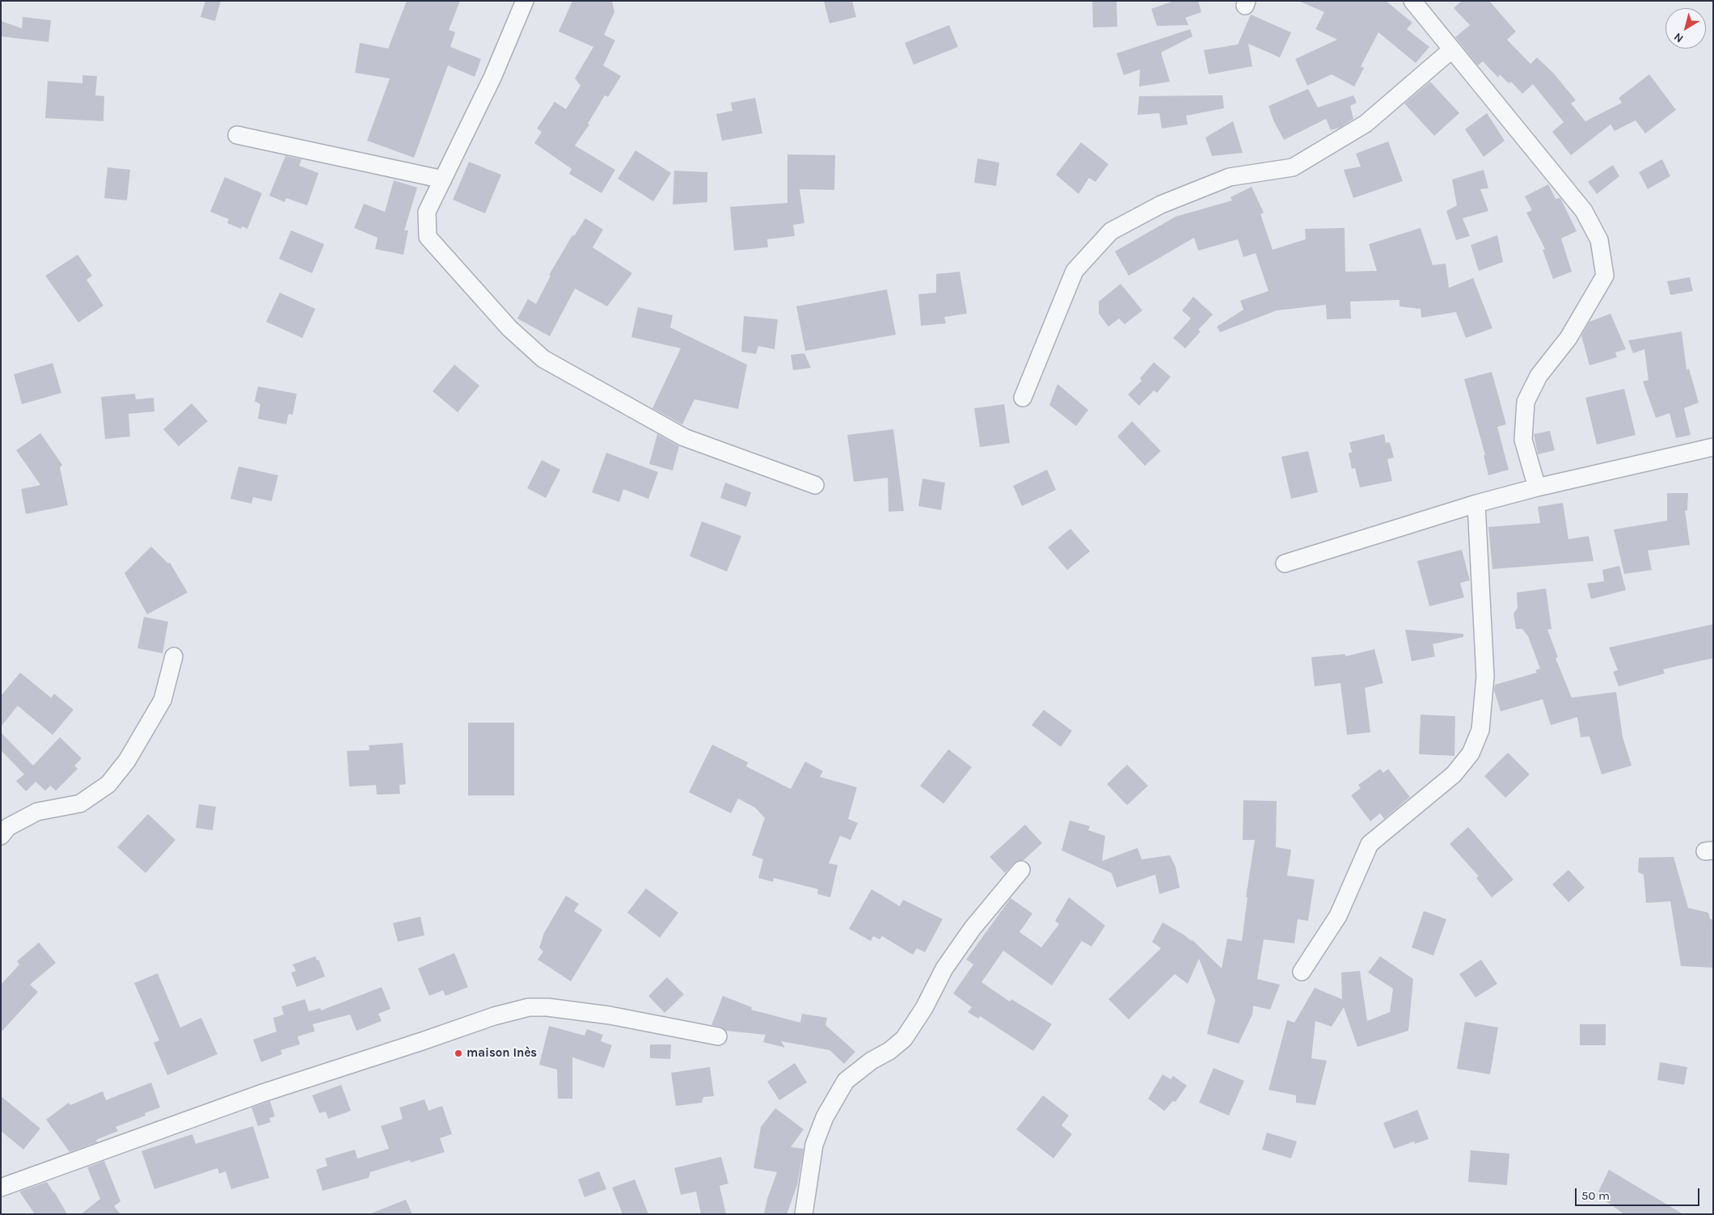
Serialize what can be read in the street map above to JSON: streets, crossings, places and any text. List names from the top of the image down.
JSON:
{
  "places": ["maison Inès"],
  "scale_bar": "50 m",
  "north": "bottom left"
}
